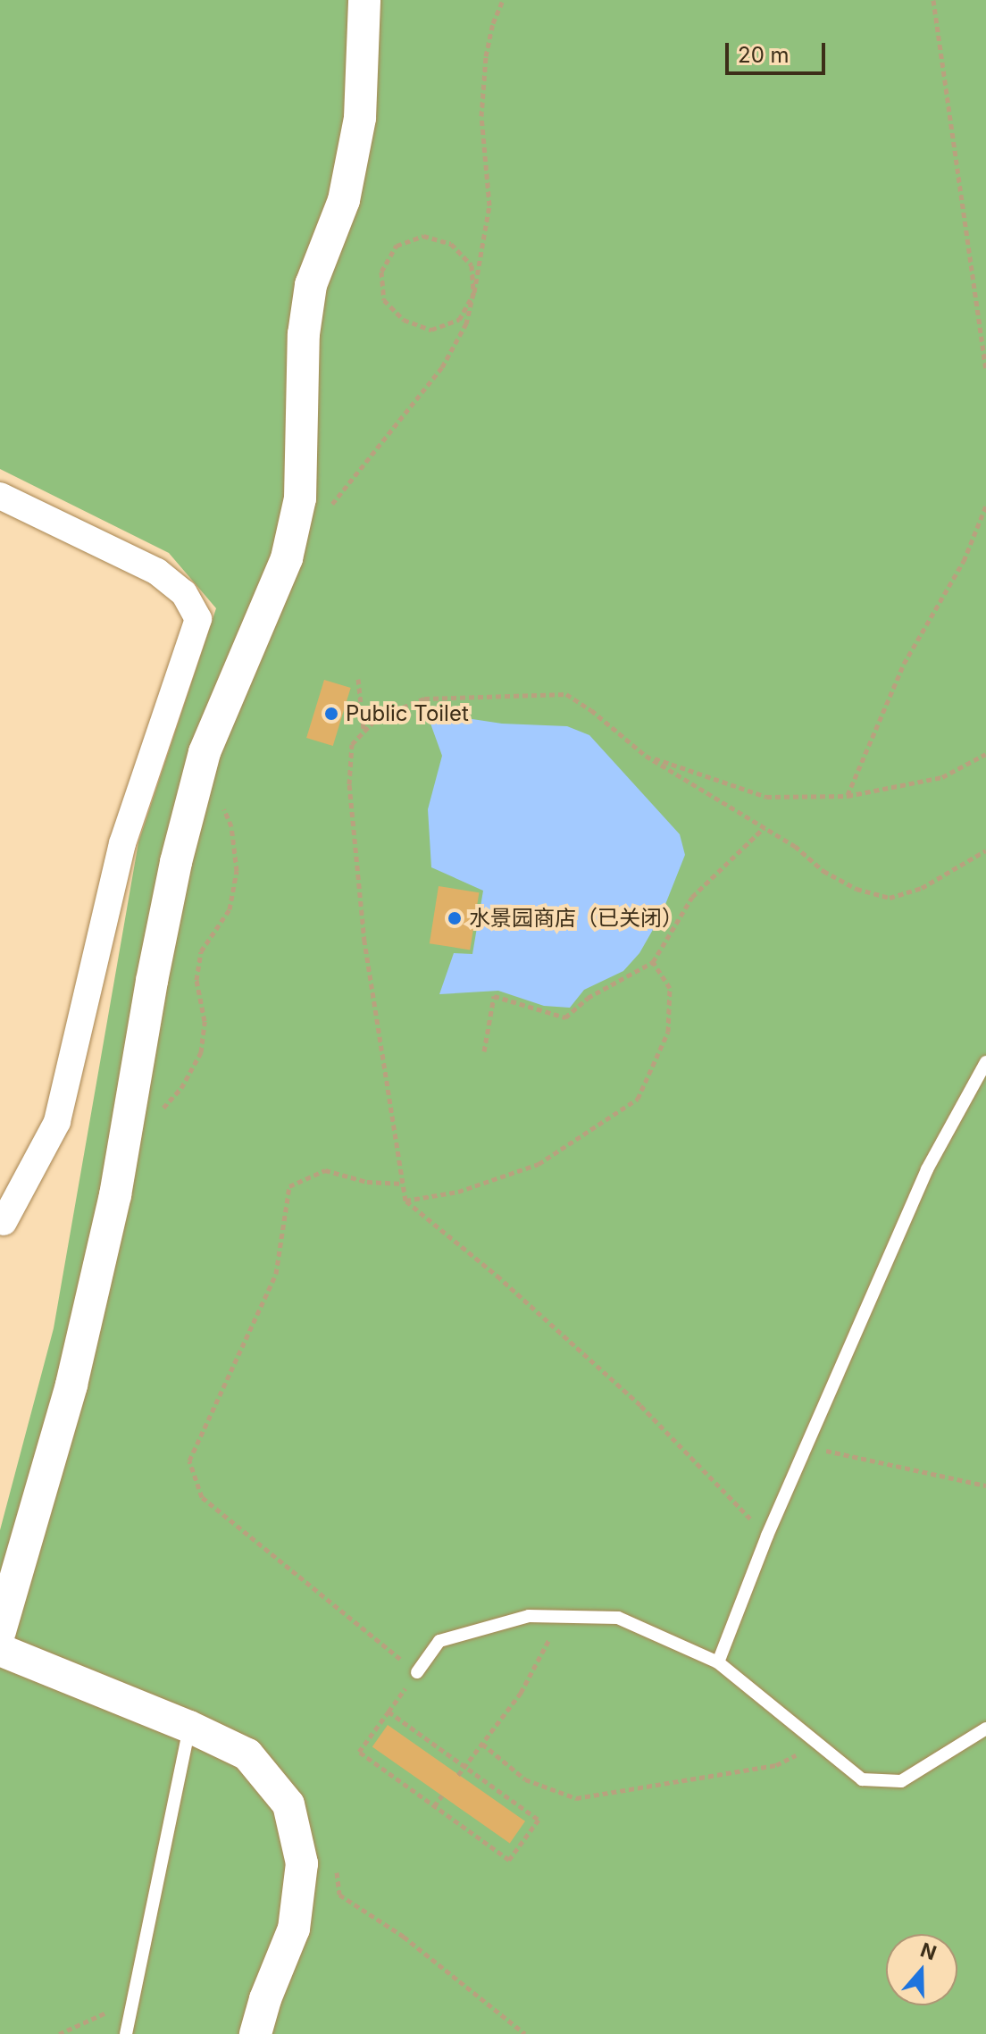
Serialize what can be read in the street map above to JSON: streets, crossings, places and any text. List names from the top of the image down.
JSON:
{
  "places": ["Public Toilet", "水景园商店（已关闭）"],
  "scale_bar": "20 m",
  "north": "top"
}
